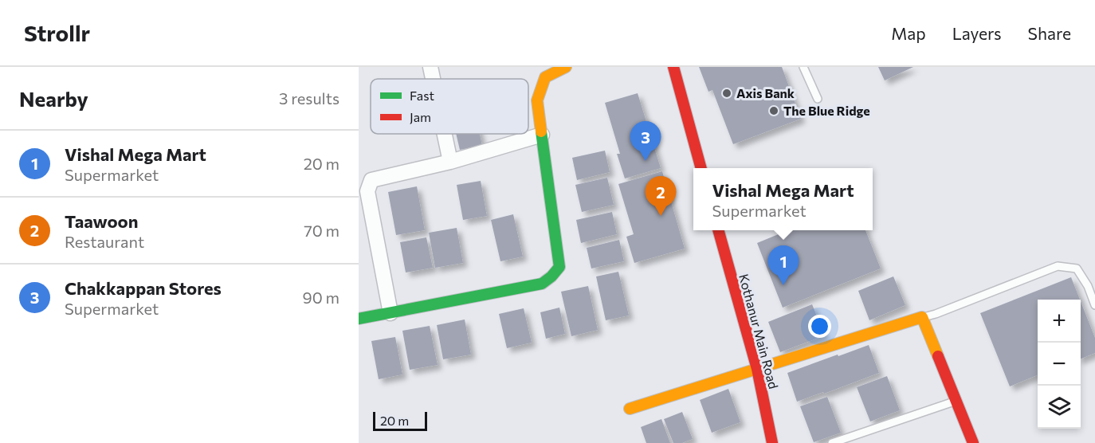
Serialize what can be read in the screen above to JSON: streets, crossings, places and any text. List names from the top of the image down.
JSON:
{
  "streets": {
    "street": ["Kothanur Main Road"]
  },
  "places": ["Axis Bank", "The Blue Ridge"],
  "legend": ["Fast", "Jam"],
  "scale_bar": "20 m",
  "page": {
    "header": "Strollr",
    "nav": ["Map", "Layers", "Share"],
    "heading": ["Nearby", "3 results"],
    "pins": ["3", "2", "1"],
    "list": [
      {
        "mark": "1",
        "name": "Vishal Mega Mart",
        "note": "Supermarket",
        "value": "20 m"
      },
      {
        "mark": "2",
        "name": "Taawoon",
        "note": "Restaurant",
        "value": "70 m"
      },
      {
        "mark": "3",
        "name": "Chakkappan Stores",
        "note": "Supermarket",
        "value": "90 m"
      }
    ],
    "popup": ["Vishal Mega Mart", "Supermarket"],
    "map_buttons": ["+", "−"],
    "scale": "20 m"
  }
}
